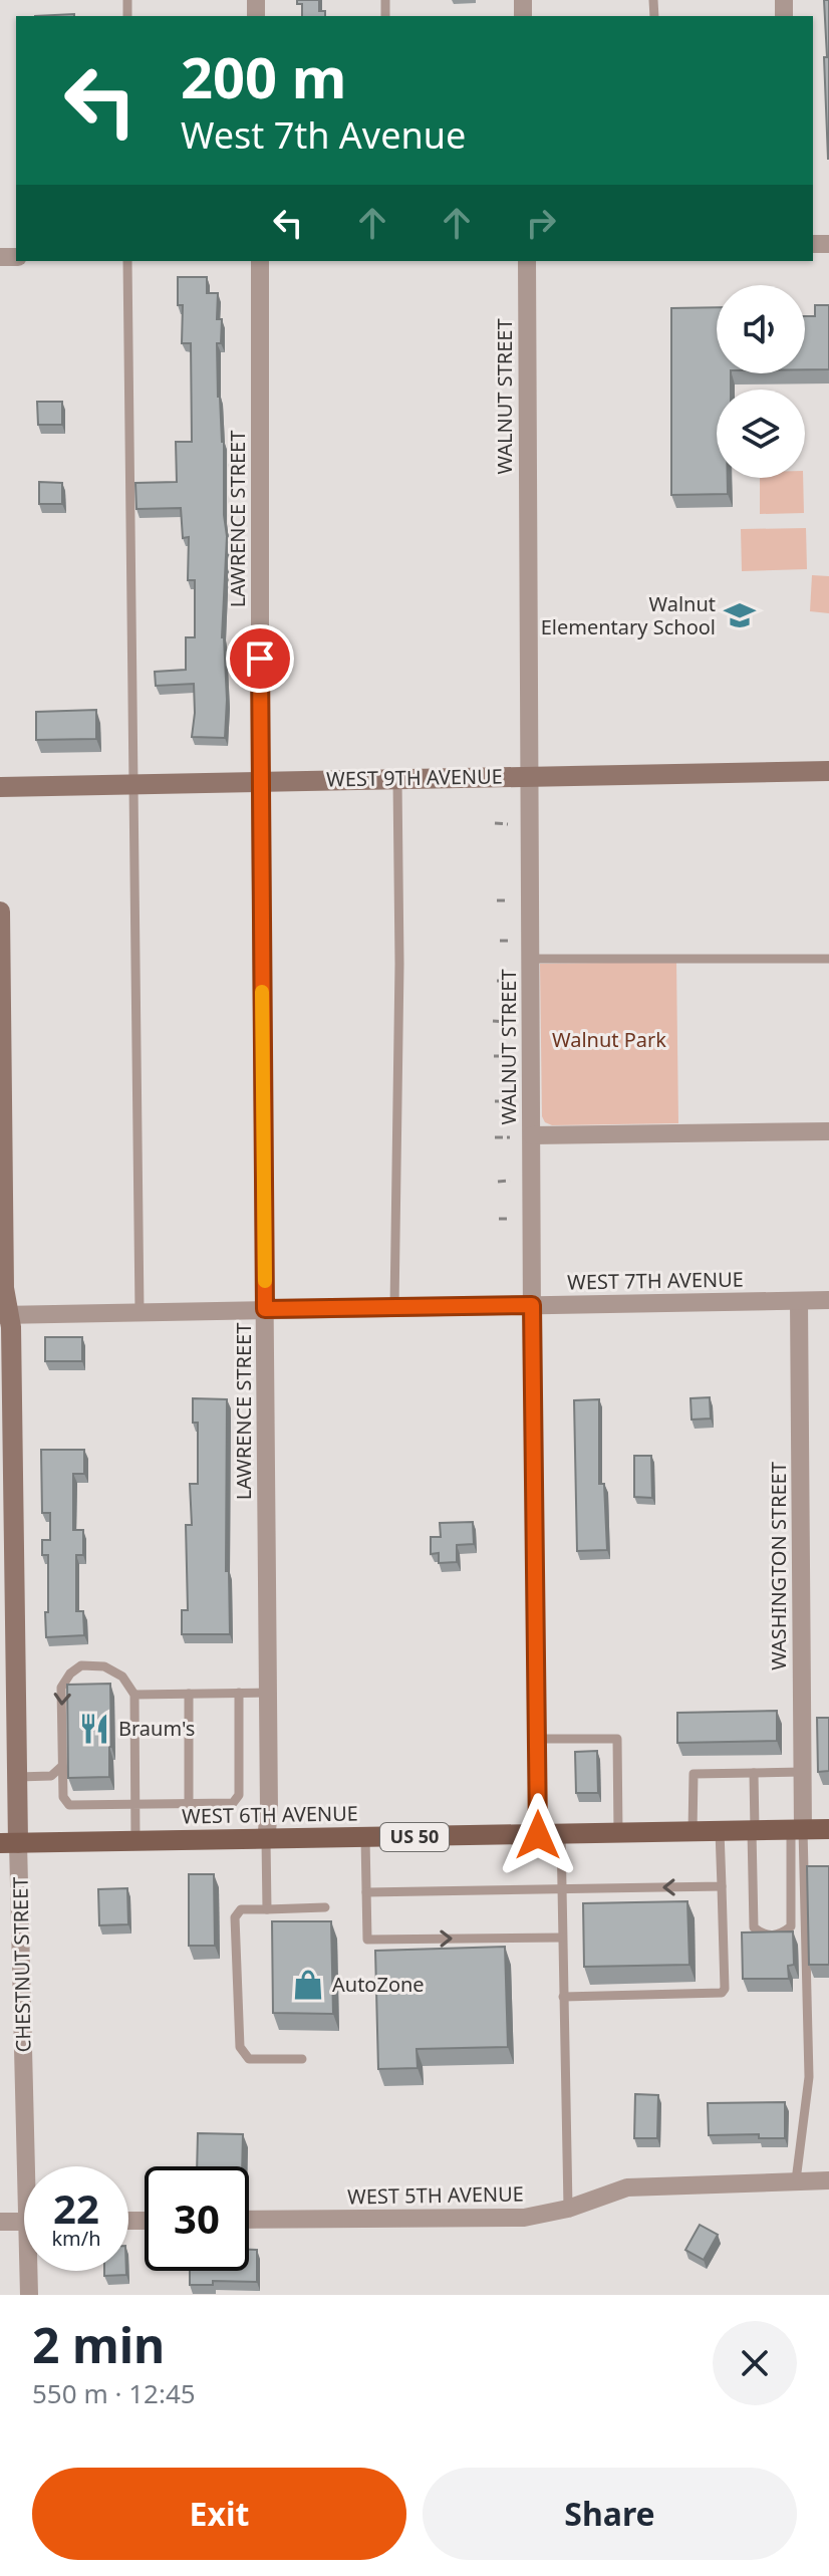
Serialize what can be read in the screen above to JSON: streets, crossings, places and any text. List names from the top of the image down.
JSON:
{
  "streets": {
    "main road": ["WEST 6TH AVENUE", "US 50"],
    "street": [
      "WALNUT STREET",
      "LAWRENCE STREET",
      "WEST 9TH AVENUE",
      "WEST 7TH AVENUE",
      "WASHINGTON STREET",
      "CHESTNUT STREET",
      "WEST 5TH AVENUE"
    ]
  },
  "crossings": [
    ["WALNUT STREET", "WEST 9TH AVENUE"],
    ["WALNUT STREET", "WEST 7TH AVENUE"],
    ["WALNUT STREET", "WEST 6TH AVENUE"],
    ["LAWRENCE STREET", "WEST 9TH AVENUE"],
    ["LAWRENCE STREET", "WEST 7TH AVENUE"],
    ["LAWRENCE STREET", "WEST 6TH AVENUE"],
    ["WEST 7TH AVENUE", "WASHINGTON STREET"],
    ["WEST 7TH AVENUE", "CHESTNUT STREET"],
    ["WASHINGTON STREET", "WEST 6TH AVENUE"],
    ["WEST 6TH AVENUE", "CHESTNUT STREET"]
  ],
  "parks": ["Walnut Park"],
  "places": {
    "school or university": ["Walnut Elementary School"],
    "restaurant": ["Braum's"],
    "shop": ["AutoZone"]
  },
  "page": {
    "turn": ["200 m", "West 7th Avenue"],
    "speed": "22 km/h",
    "limit": "30",
    "heading": ["2 min", "550 m · 12:45"],
    "buttons": ["Exit", "Share"]
  }
}
